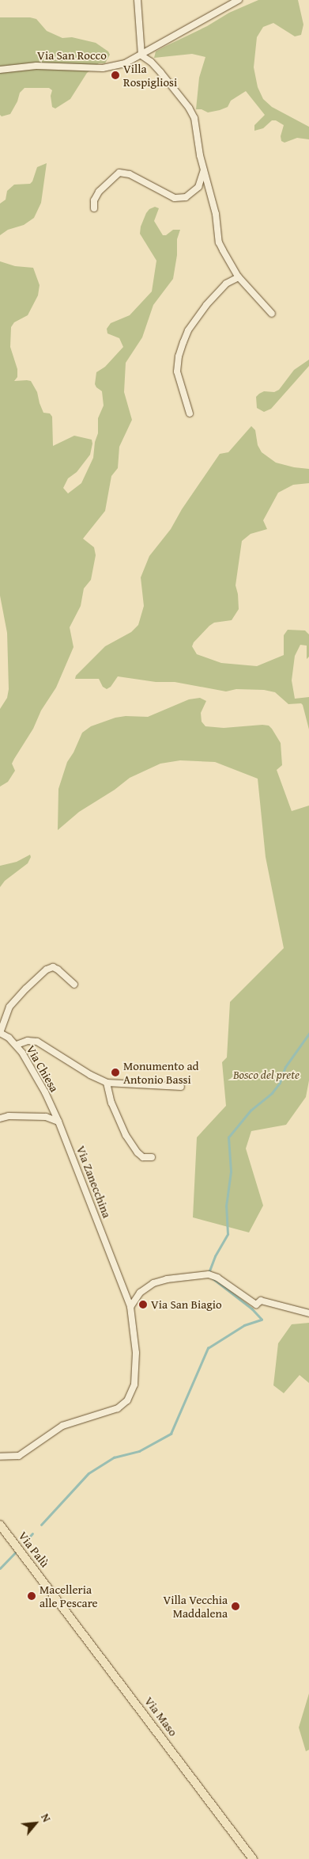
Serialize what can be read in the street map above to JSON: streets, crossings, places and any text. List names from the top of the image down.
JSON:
{
  "streets": {
    "main road": ["Via Palù", "Via Maso"],
    "street": ["Via San Rocco", "Via Chiesa", "Via Zanecchina"]
  },
  "crossings": [
    ["Via Chiesa", "Via Zanecchina"],
    ["Via Palù", "Via Maso"]
  ],
  "parks": ["Bosco del prete"],
  "places": [
    "Villa Rospigliosi",
    "Monumento ad Antonio Bassi",
    "Via San Biagio",
    "Macelleria alle Pescare",
    "Villa Vecchia Maddalena"
  ],
  "north": "top right"
}
